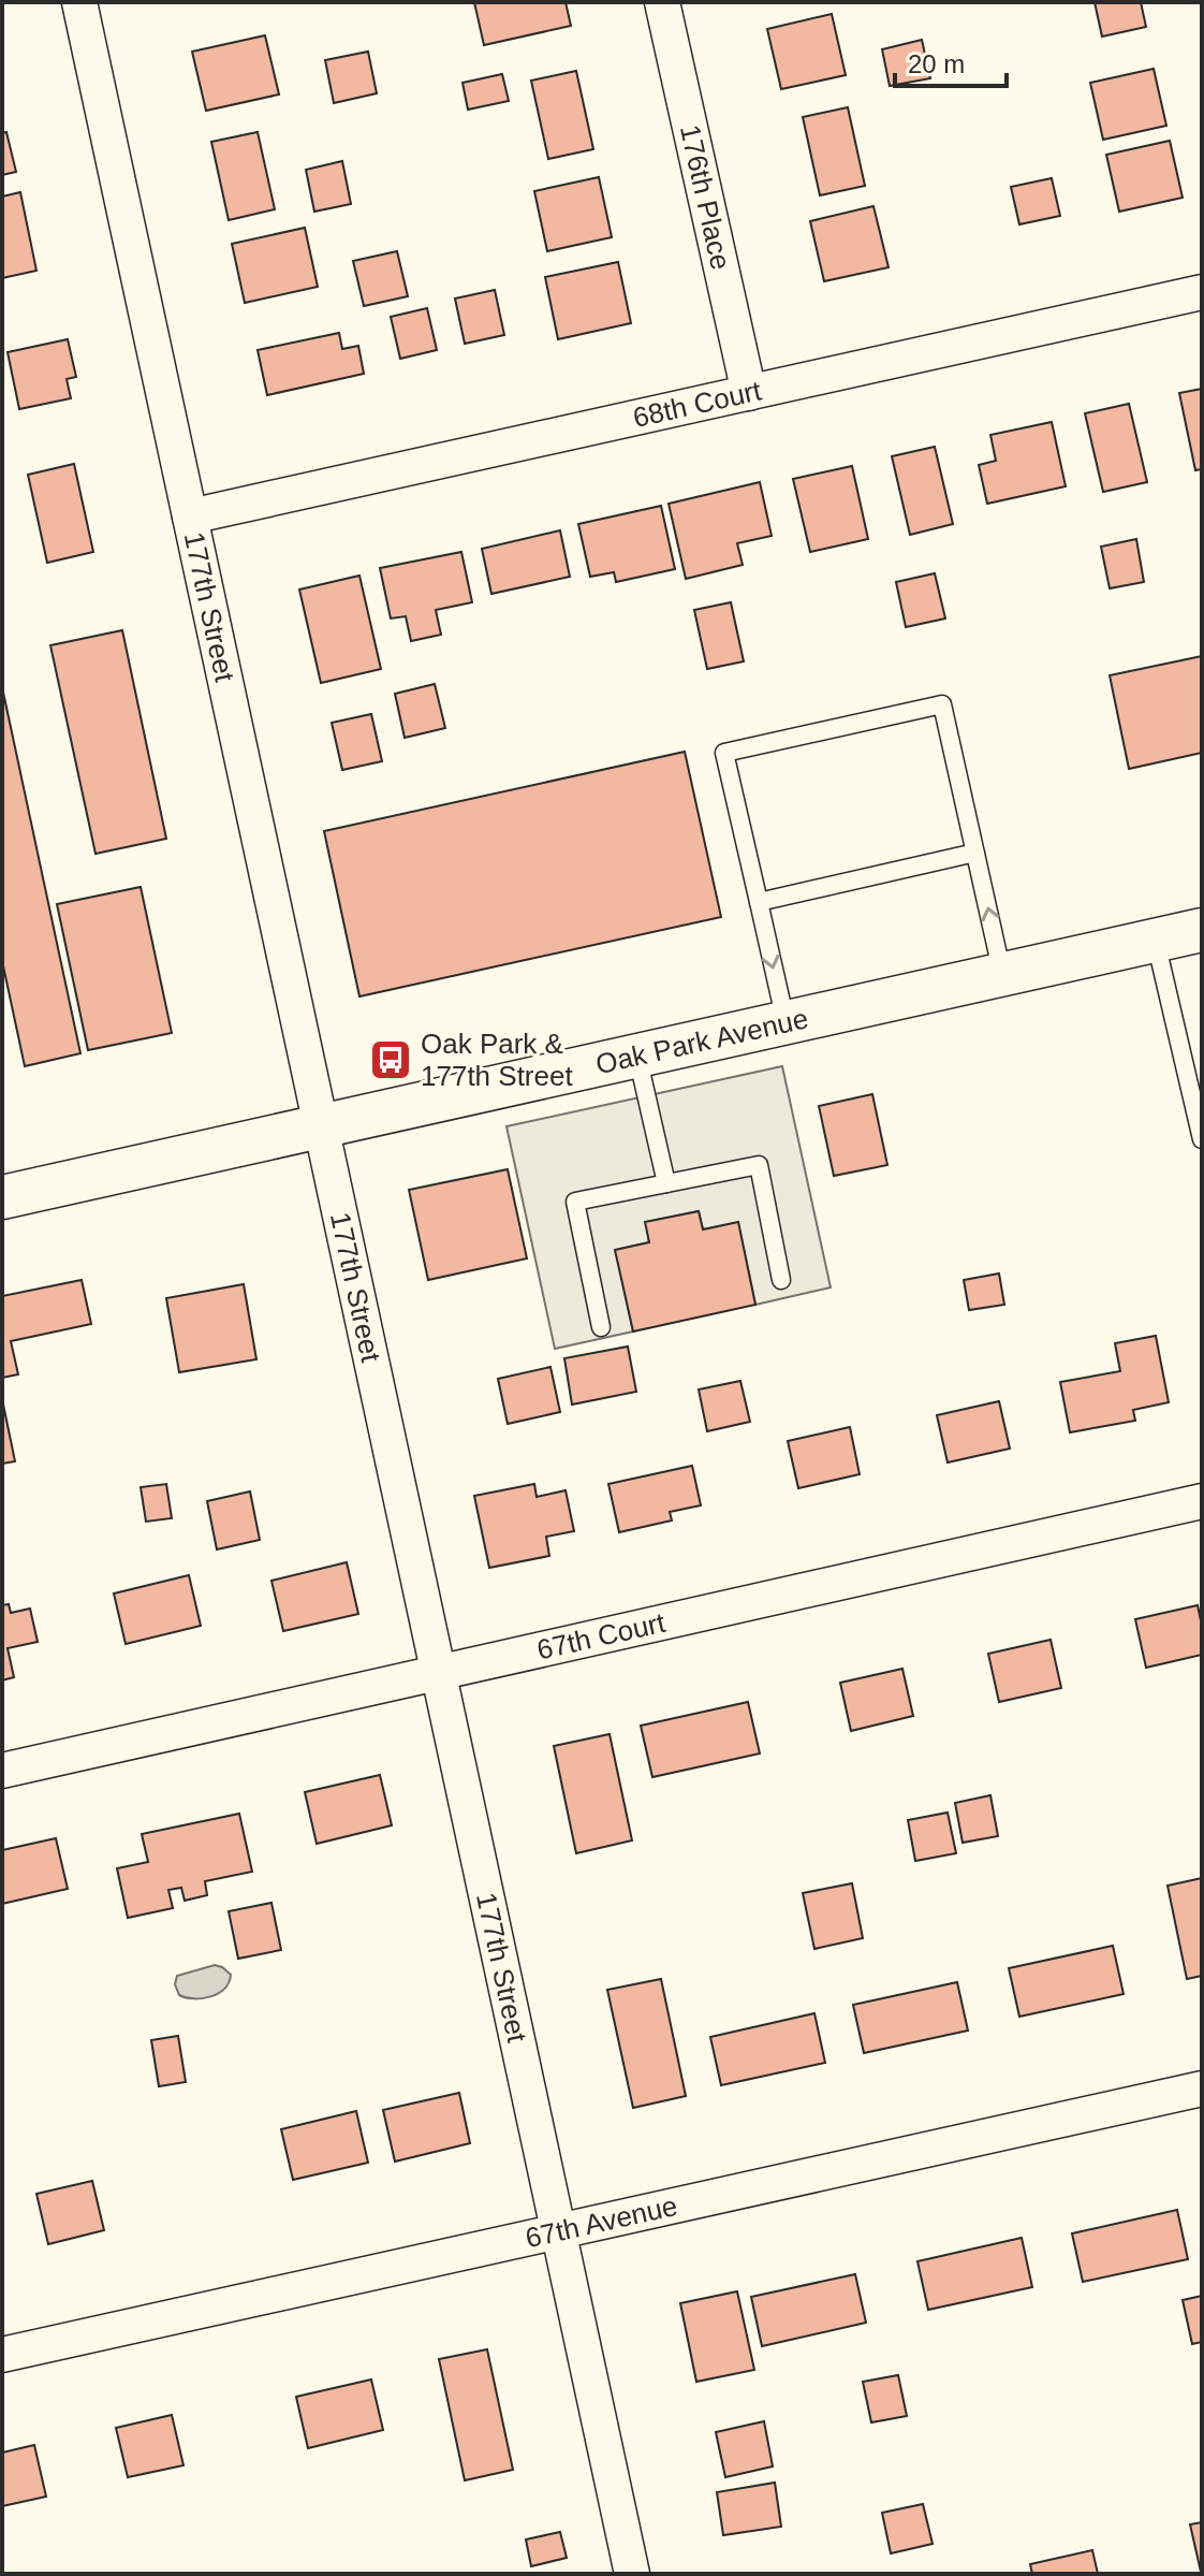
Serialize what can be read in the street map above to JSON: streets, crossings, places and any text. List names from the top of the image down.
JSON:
{
  "streets": {
    "street": [
      "176th Place",
      "68th Court",
      "177th Street",
      "Oak Park Avenue",
      "67th Court",
      "67th Avenue"
    ]
  },
  "crossings": [
    ["176th Place", "68th Court"],
    ["68th Court", "177th Street"],
    ["177th Street", "Oak Park Avenue"],
    ["177th Street", "67th Court"],
    ["177th Street", "67th Avenue"]
  ],
  "places": {
    "bus stop": ["Oak Park & 177th Street"]
  },
  "scale_bar": "20 m"
}
